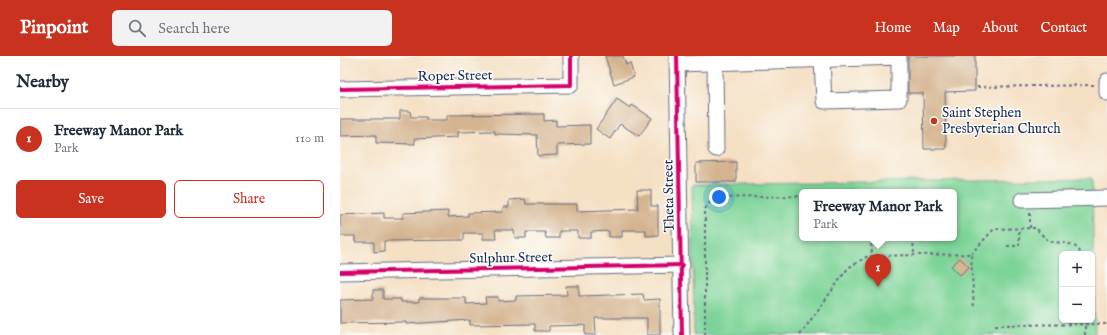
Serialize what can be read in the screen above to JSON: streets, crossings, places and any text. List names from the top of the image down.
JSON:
{
  "streets": {
    "street": ["Roper Street", "Theta Street", "Sulphur Street"]
  },
  "crossings": [
    ["Theta Street", "Sulphur Street"]
  ],
  "places": ["Saint Stephen Presbyterian Church"],
  "page": {
    "header": "Pinpoint",
    "search": "Search here",
    "nav": [
      "Home",
      "Map",
      "About",
      "Contact"
    ],
    "heading": "Nearby",
    "list": [
      {
        "mark": "1",
        "name": "Freeway Manor Park",
        "note": "Park",
        "value": "110 m"
      }
    ],
    "buttons": ["Save", "Share"],
    "popup": ["Freeway Manor Park", "Park"],
    "map_buttons": ["+", "−"],
    "pins": "1"
  }
}
